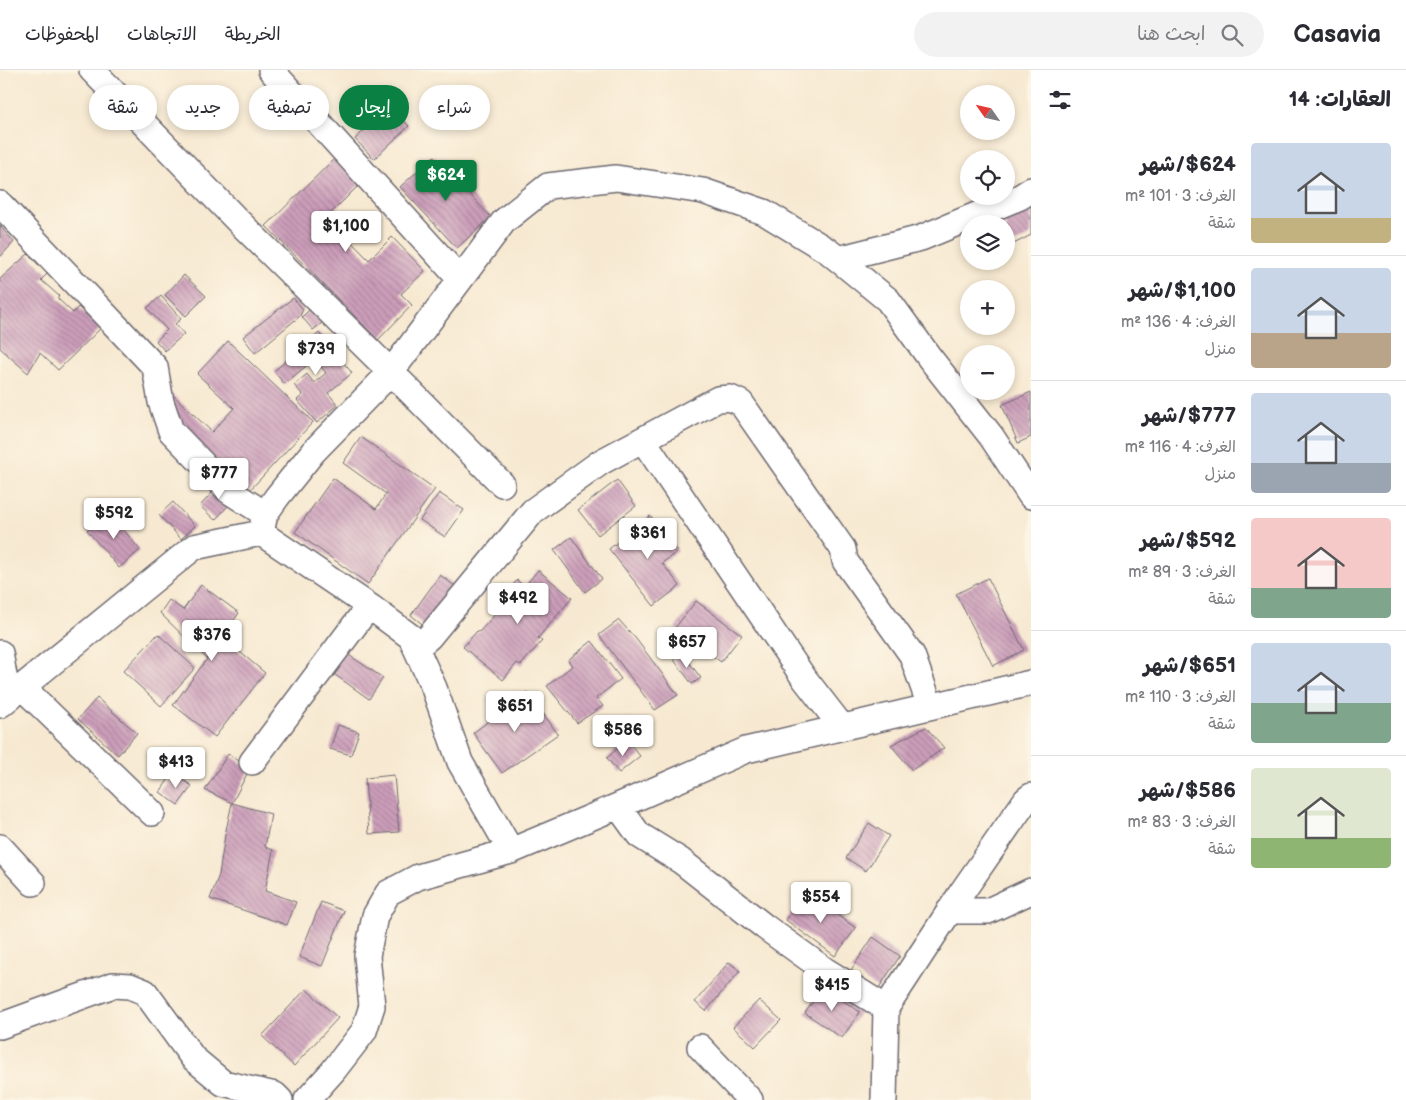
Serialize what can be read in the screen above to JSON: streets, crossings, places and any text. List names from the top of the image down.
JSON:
{
  "north": "top left",
  "page": {
    "header": "Casavia",
    "search": "ابحث هنا",
    "nav": ["الخريطة", "الاتجاهات", "المحفوظات"],
    "heading": "العقارات: 14",
    "map_buttons": ["+", "−"],
    "chip": [
      "شراء",
      "إيجار",
      "تصفية",
      "جديد",
      "شقة"
    ],
    "list": [
      {
        "name": "$624/شهر",
        "note": "الغرف: 3 · 101 m² · شقة"
      },
      {
        "name": "$1,100/شهر",
        "note": "الغرف: 4 · 136 m² · منزل"
      },
      {
        "name": "$777/شهر",
        "note": "الغرف: 4 · 116 m² · منزل"
      },
      {
        "name": "$592/شهر",
        "note": "الغرف: 3 · 89 m² · شقة"
      },
      {
        "name": "$651/شهر",
        "note": "الغرف: 3 · 110 m² · شقة"
      },
      {
        "name": "$586/شهر",
        "note": "الغرف: 3 · 83 m² · شقة"
      }
    ],
    "price": [
      "$624",
      "$1,100",
      "$739",
      "$777",
      "$592",
      "$361",
      "$492",
      "$376",
      "$657",
      "$651",
      "$586",
      "$413",
      "$554",
      "$415"
    ]
  }
}
